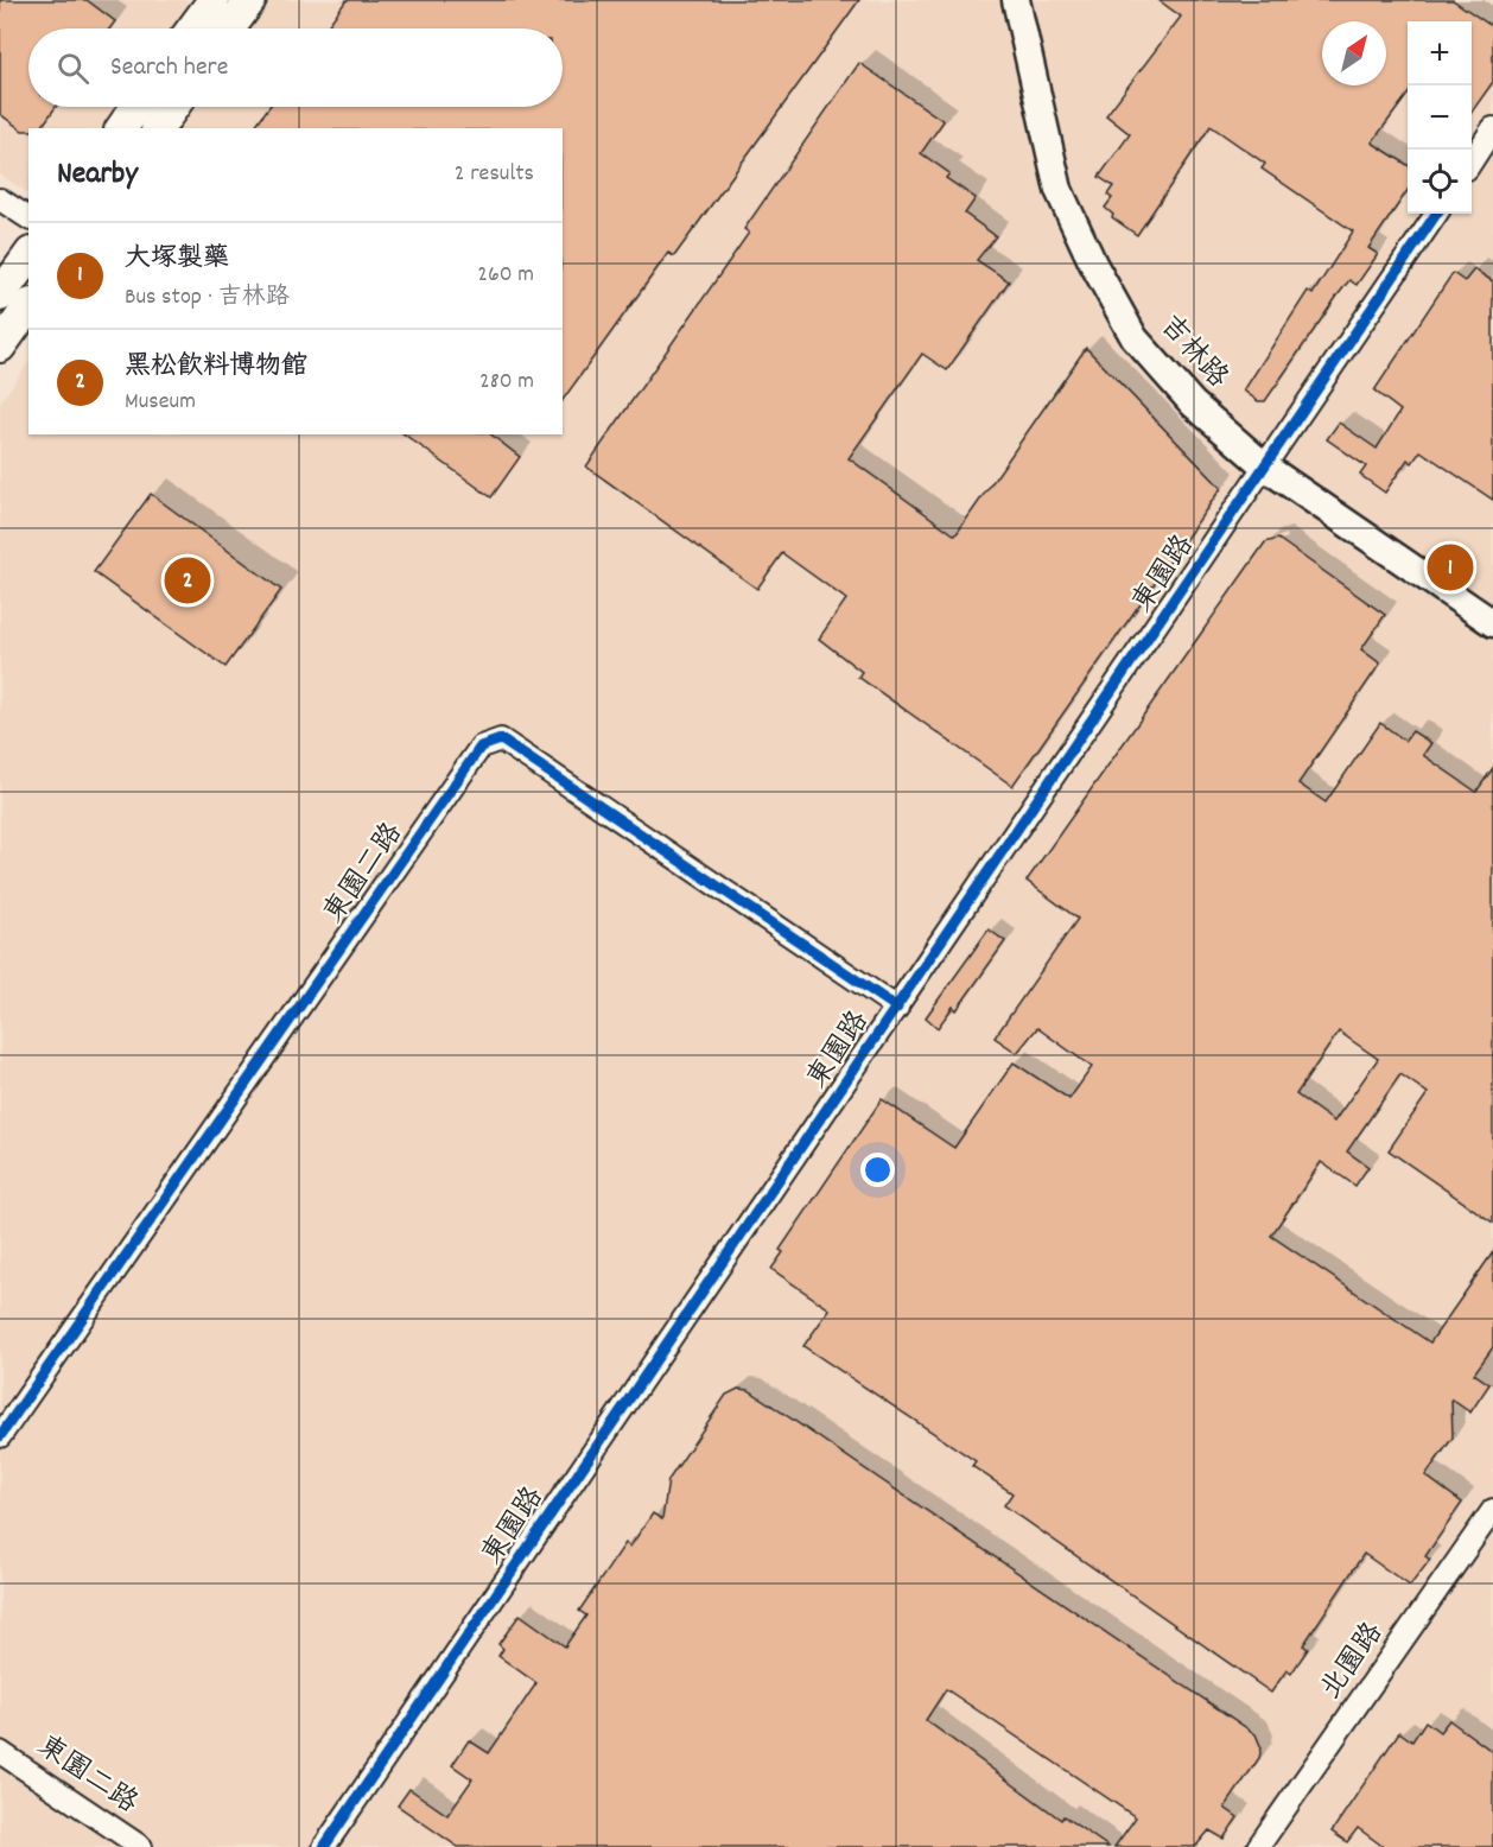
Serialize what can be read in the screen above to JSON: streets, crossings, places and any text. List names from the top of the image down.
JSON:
{
  "streets": {
    "street": [
      "吉林路",
      "東園路",
      "東園二路",
      "北園路"
    ]
  },
  "crossings": [
    ["吉林路", "東園路"],
    ["東園路", "東園二路"]
  ],
  "north": "top right",
  "page": {
    "map_buttons": ["+", "−"],
    "search": "Search here",
    "heading": ["Nearby", "2 results"],
    "list": [
      {
        "mark": "1",
        "name": "大塚製藥",
        "note": "Bus stop · 吉林路",
        "value": "260 m"
      },
      {
        "mark": "2",
        "name": "黑松飲料博物館",
        "note": "Museum",
        "value": "280 m"
      }
    ],
    "pins": ["1", "2"]
  }
}
